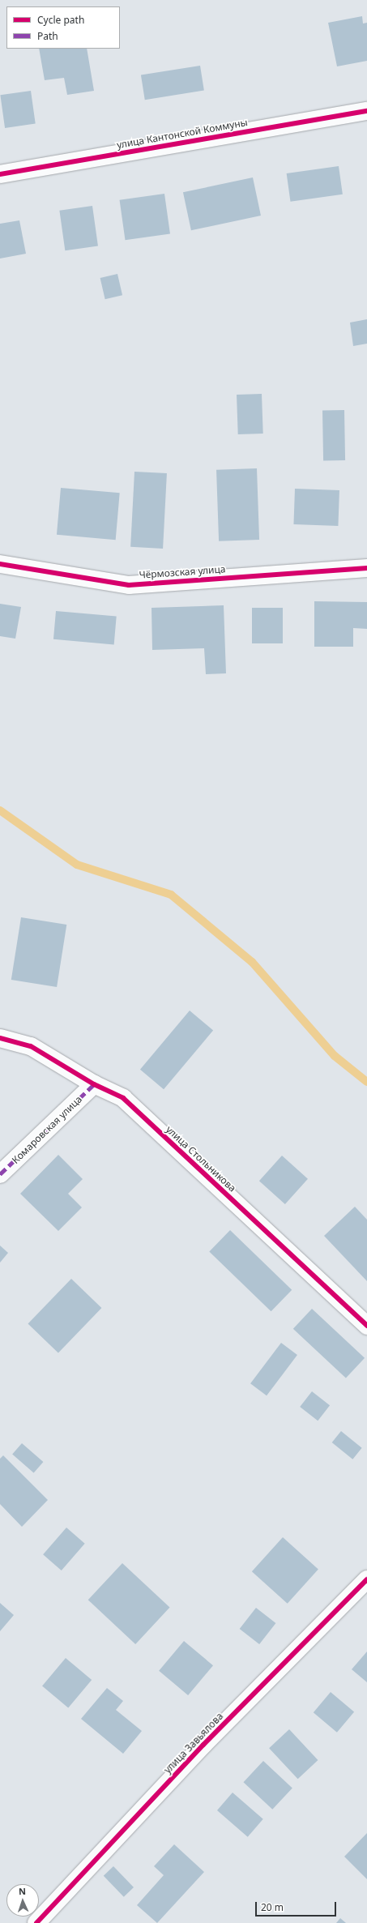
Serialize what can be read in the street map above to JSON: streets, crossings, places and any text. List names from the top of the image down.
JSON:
{
  "streets": {
    "street": [
      "улица Кантонской Коммуны",
      "Чёрмозская улица",
      "Комаровская улица",
      "улица Стольникова",
      "улица Завьялова"
    ]
  },
  "crossings": [
    ["Комаровская улица", "улица Стольникова"]
  ],
  "legend": ["Cycle path", "Path"],
  "scale_bar": "20 m",
  "north": "top"
}
